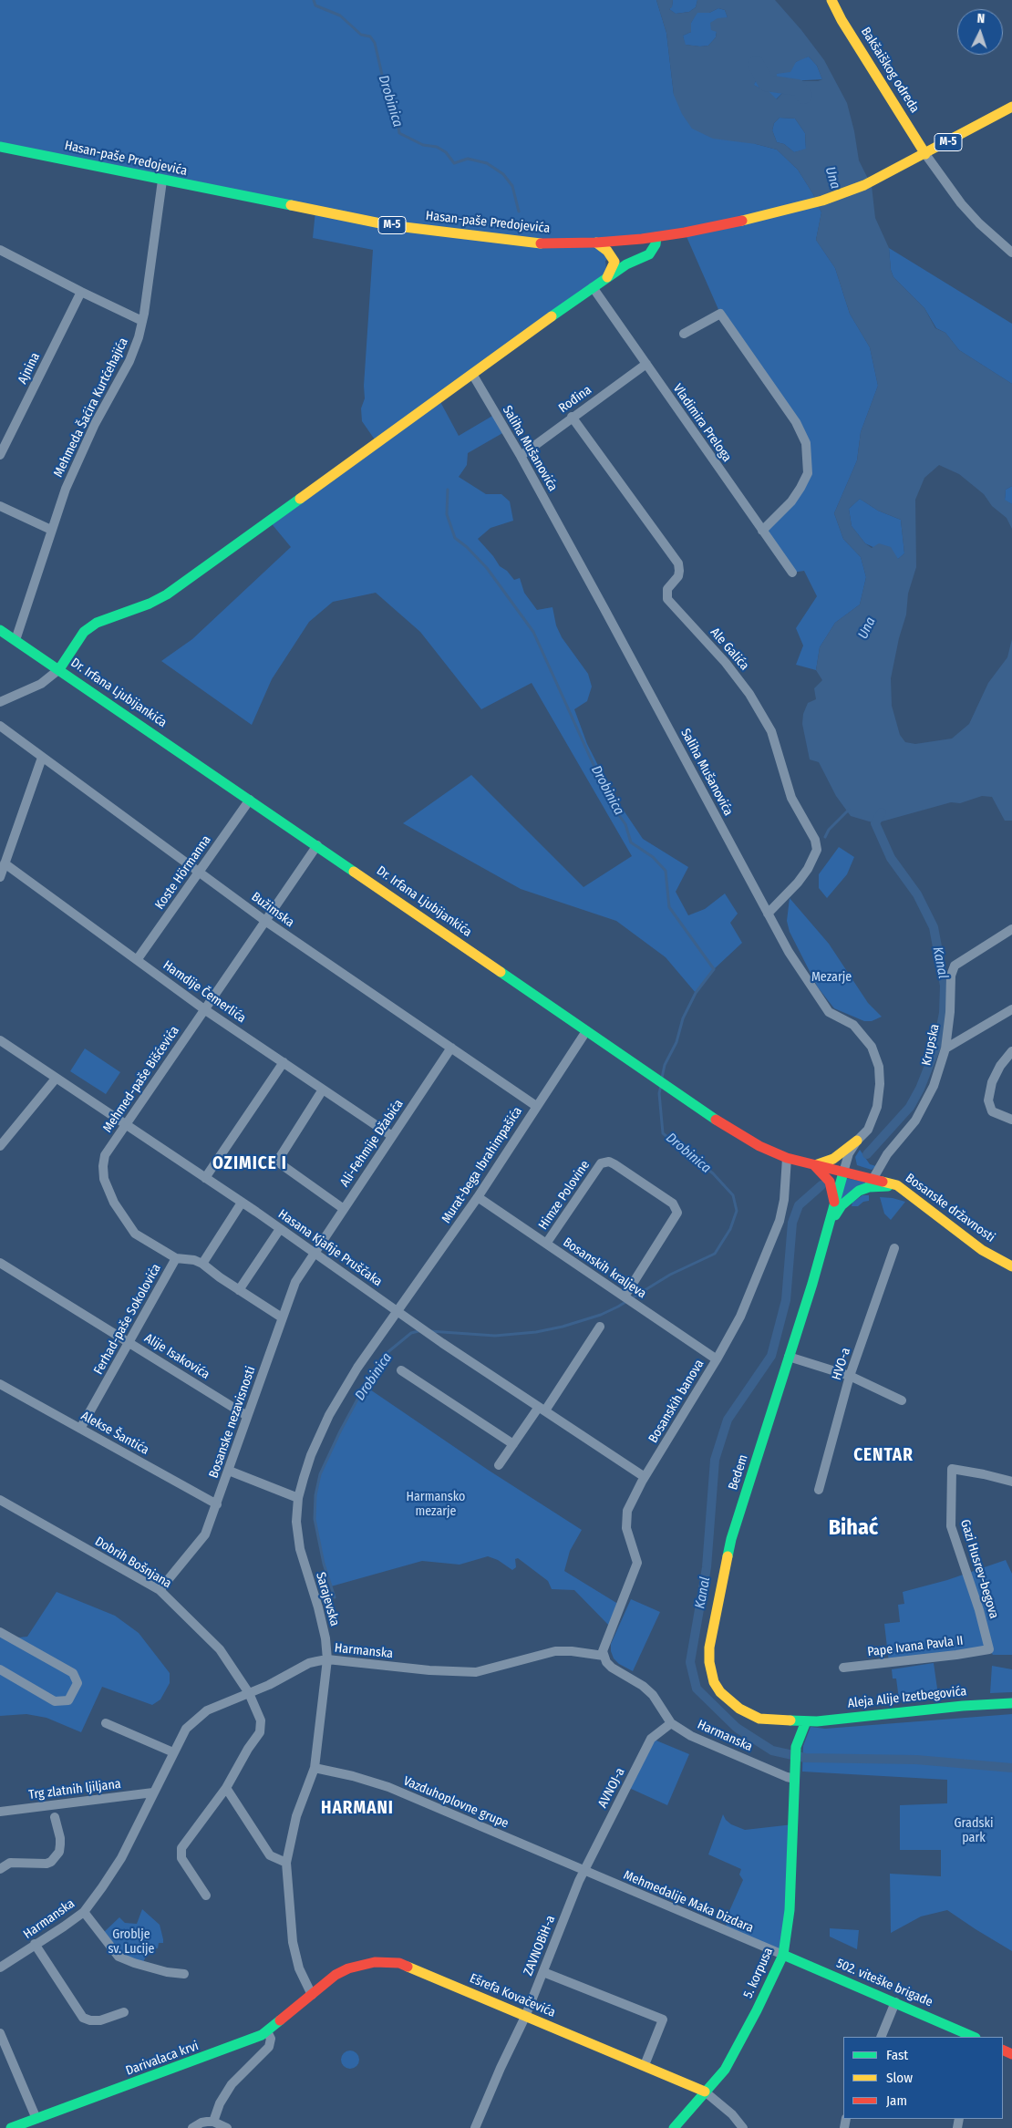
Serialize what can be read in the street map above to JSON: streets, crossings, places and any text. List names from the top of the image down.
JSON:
{
  "streets": {
    "main road": [
      "Bakšaiškog odreda",
      "M-5",
      "Hasan-paše Predojevića",
      "Dr. Irfana Ljubijankića",
      "Bosanske državnosti",
      "Bedem",
      "Aleja Alije Izetbegovića",
      "5. korpusa",
      "502. viteške brigade",
      "Ešrefa Kovačevića",
      "Darivalaca krvi"
    ],
    "street": [
      "Ajnina",
      "Rođina",
      "Mehmeda Šaćira Kurtćehajića",
      "Vladimira Preloga",
      "Saliha Mušanovića",
      "Ale Galića",
      "Koste Hörmanna",
      "Bužimska",
      "Hamdije Čemerlića",
      "Krupska",
      "Mehmed-paše Bišćevića",
      "Ali-Fehmije Džabića",
      "Murat-bega Ibrahimpašića",
      "Himze Polovine",
      "Hasana Kjafije Pruščaka",
      "Bosanskih kraljeva",
      "Ferhad-paše Sokolovića",
      "Alije Isakovića",
      "HVO-a",
      "Bosanskih banova",
      "Bosanske nezavisnosti",
      "Alekse Šantića",
      "Dobrih Bošnjana",
      "Gazi Husrev-begova",
      "Sarajevska",
      "Pape Ivana Pavla II",
      "Harmanska",
      "AVNOJ-a",
      "Trg zlatnih ljiljana",
      "Vazduhoplovne grupe",
      "Mehmedalije Maka Dizdara",
      "ZAVNOBiH-a"
    ]
  },
  "crossings": [
    ["Bakšaiškog odreda", "M-5"],
    ["Bakšaiškog odreda", "Hasan-paše Predojevića"],
    ["M-5", "Hasan-paše Predojevića"],
    ["Hasan-paše Predojevića", "Mehmeda Šaćira Kurtćehajića"],
    ["Rođina", "Vladimira Preloga"],
    ["Rođina", "Saliha Mušanovića"],
    ["Rođina", "Ale Galića"],
    ["Mehmeda Šaćira Kurtćehajića", "Dr. Irfana Ljubijankića"],
    ["Saliha Mušanovića", "Ale Galića"],
    ["Saliha Mušanovića", "Dr. Irfana Ljubijankića"],
    ["Saliha Mušanovića", "Bosanske državnosti"],
    ["Saliha Mušanovića", "Bedem"],
    ["Dr. Irfana Ljubijankića", "Koste Hörmanna"],
    ["Dr. Irfana Ljubijankića", "Mehmed-paše Bišćevića"],
    ["Dr. Irfana Ljubijankića", "Murat-bega Ibrahimpašića"],
    ["Dr. Irfana Ljubijankića", "Bosanske državnosti"],
    ["Dr. Irfana Ljubijankića", "Bosanskih banova"],
    ["Dr. Irfana Ljubijankića", "Bedem"],
    ["Koste Hörmanna", "Bužimska"],
    ["Koste Hörmanna", "Hamdije Čemerlića"],
    ["Bužimska", "Mehmed-paše Bišćevića"],
    ["Bužimska", "Ali-Fehmije Džabića"],
    ["Bužimska", "Murat-bega Ibrahimpašića"],
    ["Hamdije Čemerlića", "Mehmed-paše Bišćevića"],
    ["Hamdije Čemerlića", "Ali-Fehmije Džabića"],
    ["Krupska", "Bosanske državnosti"],
    ["Mehmed-paše Bišćevića", "Hasana Kjafije Pruščaka"],
    ["Mehmed-paše Bišćevića", "Ferhad-paše Sokolovića"],
    ["Ali-Fehmije Džabića", "Hasana Kjafije Pruščaka"],
    ["Ali-Fehmije Džabića", "Bosanske nezavisnosti"],
    ["Murat-bega Ibrahimpašića", "Hasana Kjafije Pruščaka"],
    ["Murat-bega Ibrahimpašića", "Bosanskih kraljeva"],
    ["Murat-bega Ibrahimpašića", "Sarajevska"],
    ["Himze Polovine", "Bosanskih kraljeva"],
    ["Bosanske državnosti", "Bedem"],
    ["Hasana Kjafije Pruščaka", "Bosanskih banova"],
    ["Hasana Kjafije Pruščaka", "Bosanske nezavisnosti"],
    ["Hasana Kjafije Pruščaka", "Sarajevska"],
    ["Bosanskih kraljeva", "Bosanskih banova"],
    ["Ferhad-paše Sokolovića", "Alije Isakovića"],
    ["Ferhad-paše Sokolovića", "Alekse Šantića"],
    ["Alije Isakovića", "Bosanske nezavisnosti"],
    ["Bosanskih banova", "Harmanska"],
    ["Bosanske nezavisnosti", "Alekse Šantića"],
    ["Bosanske nezavisnosti", "Dobrih Bošnjana"],
    ["Bedem", "Aleja Alije Izetbegovića"],
    ["Bedem", "5. korpusa"],
    ["Dobrih Bošnjana", "Harmanska"],
    ["Gazi Husrev-begova", "Pape Ivana Pavla II"],
    ["Sarajevska", "Harmanska"],
    ["Sarajevska", "Vazduhoplovne grupe"],
    ["Sarajevska", "Ešrefa Kovačevića"],
    ["Sarajevska", "Darivalaca krvi"],
    ["Harmanska", "AVNOJ-a"],
    ["Harmanska", "Trg zlatnih ljiljana"],
    ["Harmanska", "5. korpusa"],
    ["Aleja Alije Izetbegovića", "5. korpusa"],
    ["AVNOJ-a", "Vazduhoplovne grupe"],
    ["AVNOJ-a", "Mehmedalije Maka Dizdara"],
    ["AVNOJ-a", "ZAVNOBiH-a"],
    ["Vazduhoplovne grupe", "Mehmedalije Maka Dizdara"],
    ["Vazduhoplovne grupe", "ZAVNOBiH-a"],
    ["Mehmedalije Maka Dizdara", "ZAVNOBiH-a"],
    ["Mehmedalije Maka Dizdara", "5. korpusa"],
    ["Mehmedalije Maka Dizdara", "502. viteške brigade"],
    ["ZAVNOBiH-a", "Ešrefa Kovačevića"],
    ["5. korpusa", "502. viteške brigade"],
    ["5. korpusa", "Ešrefa Kovačevića"],
    ["Ešrefa Kovačevića", "Darivalaca krvi"]
  ],
  "districts": [
    "OZIMICE I",
    "CENTAR",
    "Bihać",
    "HARMANI"
  ],
  "water": ["Drobinica", "Una", "Kanal"],
  "parks": [
    "Mezarje",
    "Harmansko mezarje",
    "Gradski park",
    "Groblje sv. Lucije"
  ],
  "legend": ["Fast", "Slow", "Jam"],
  "north": "top"
}
